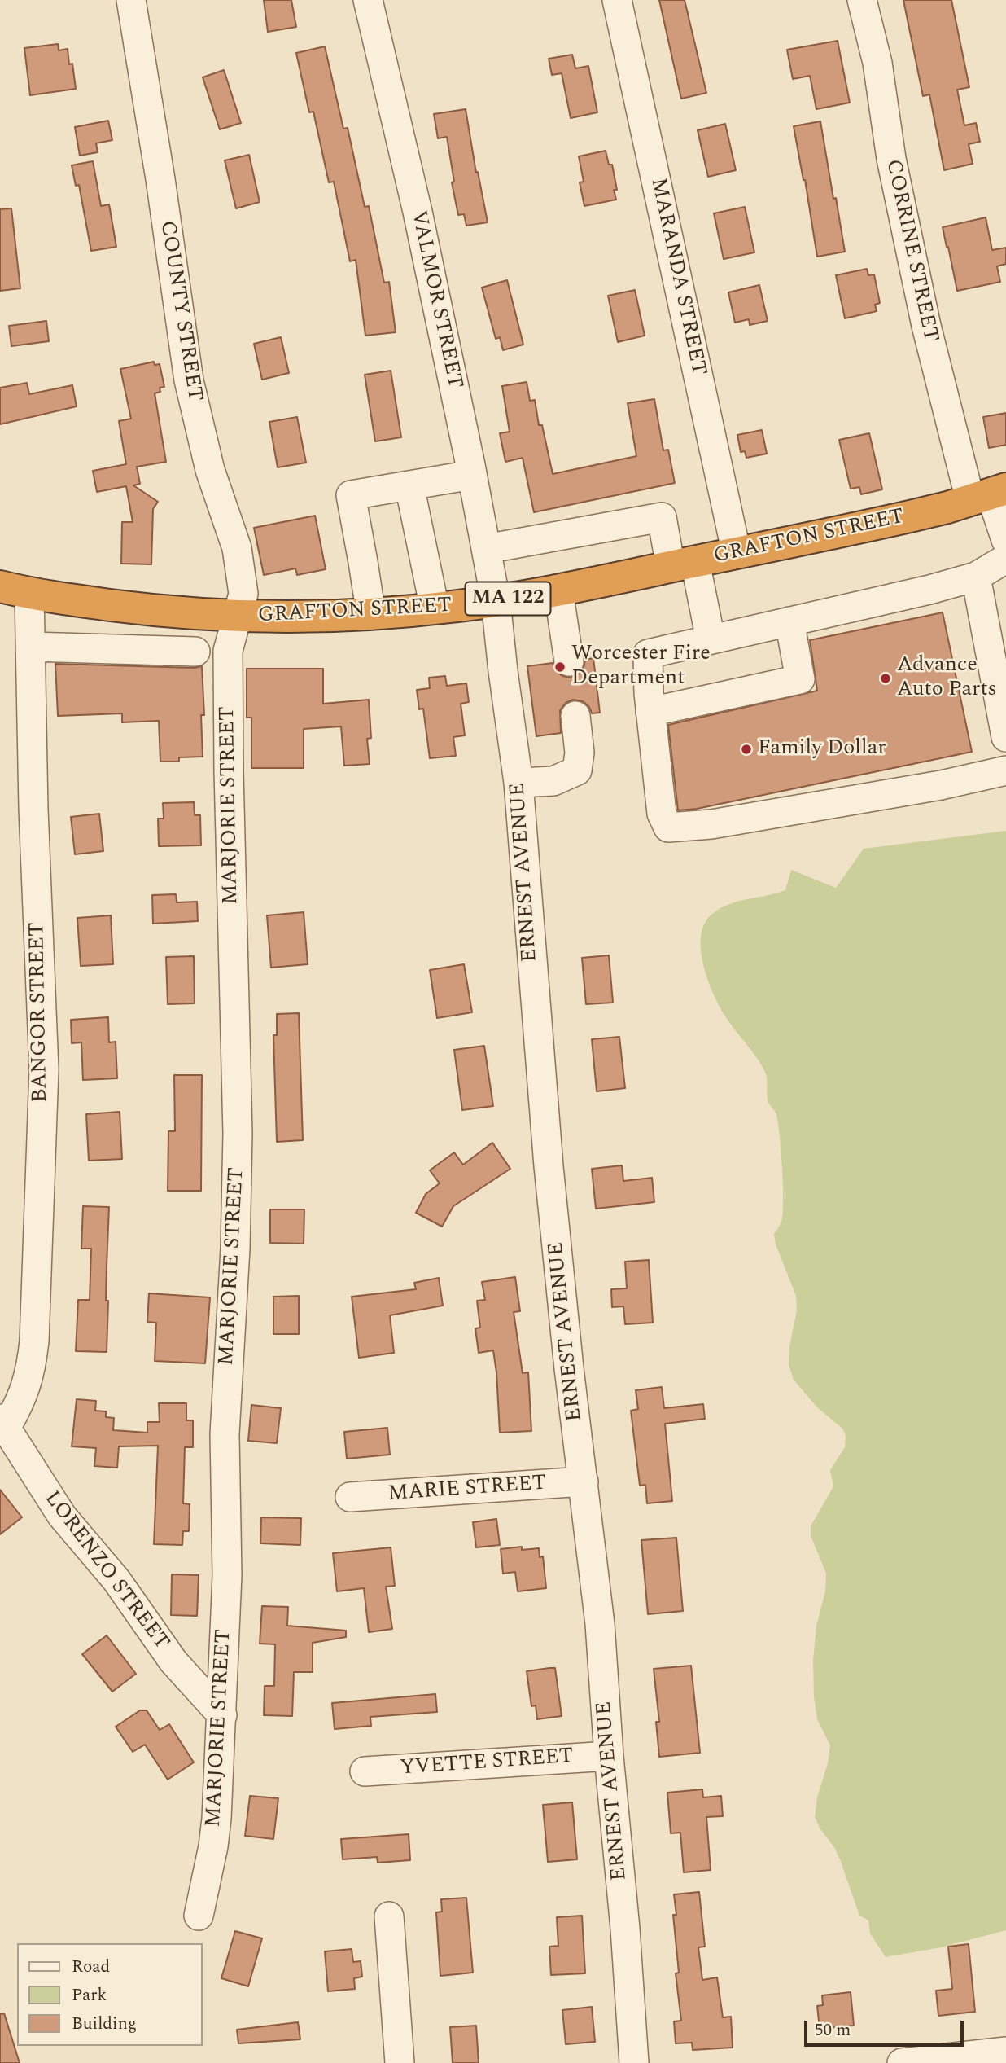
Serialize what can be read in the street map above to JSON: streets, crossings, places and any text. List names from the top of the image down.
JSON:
{
  "streets": {
    "highway": ["GRAFTON STREET", "MA 122"],
    "street": [
      "CORRINE STREET",
      "MARANDA STREET",
      "VALMOR STREET",
      "COUNTY STREET",
      "MARJORIE STREET",
      "ERNEST AVENUE",
      "BANGOR STREET",
      "MARIE STREET",
      "LORENZO STREET",
      "YVETTE STREET"
    ]
  },
  "crossings": [
    ["CORRINE STREET", "GRAFTON STREET"],
    ["MARANDA STREET", "GRAFTON STREET"],
    ["VALMOR STREET", "GRAFTON STREET"],
    ["VALMOR STREET", "ERNEST AVENUE"],
    ["COUNTY STREET", "GRAFTON STREET"],
    ["COUNTY STREET", "MARJORIE STREET"],
    ["GRAFTON STREET", "MARJORIE STREET"],
    ["GRAFTON STREET", "ERNEST AVENUE"],
    ["GRAFTON STREET", "BANGOR STREET"],
    ["MARJORIE STREET", "LORENZO STREET"],
    ["ERNEST AVENUE", "MARIE STREET"],
    ["ERNEST AVENUE", "YVETTE STREET"],
    ["BANGOR STREET", "LORENZO STREET"]
  ],
  "places": ["Worcester Fire Department", "Advance Auto Parts", "Family Dollar"],
  "legend": ["Road", "Park", "Building"],
  "scale_bar": "50 m"
}
